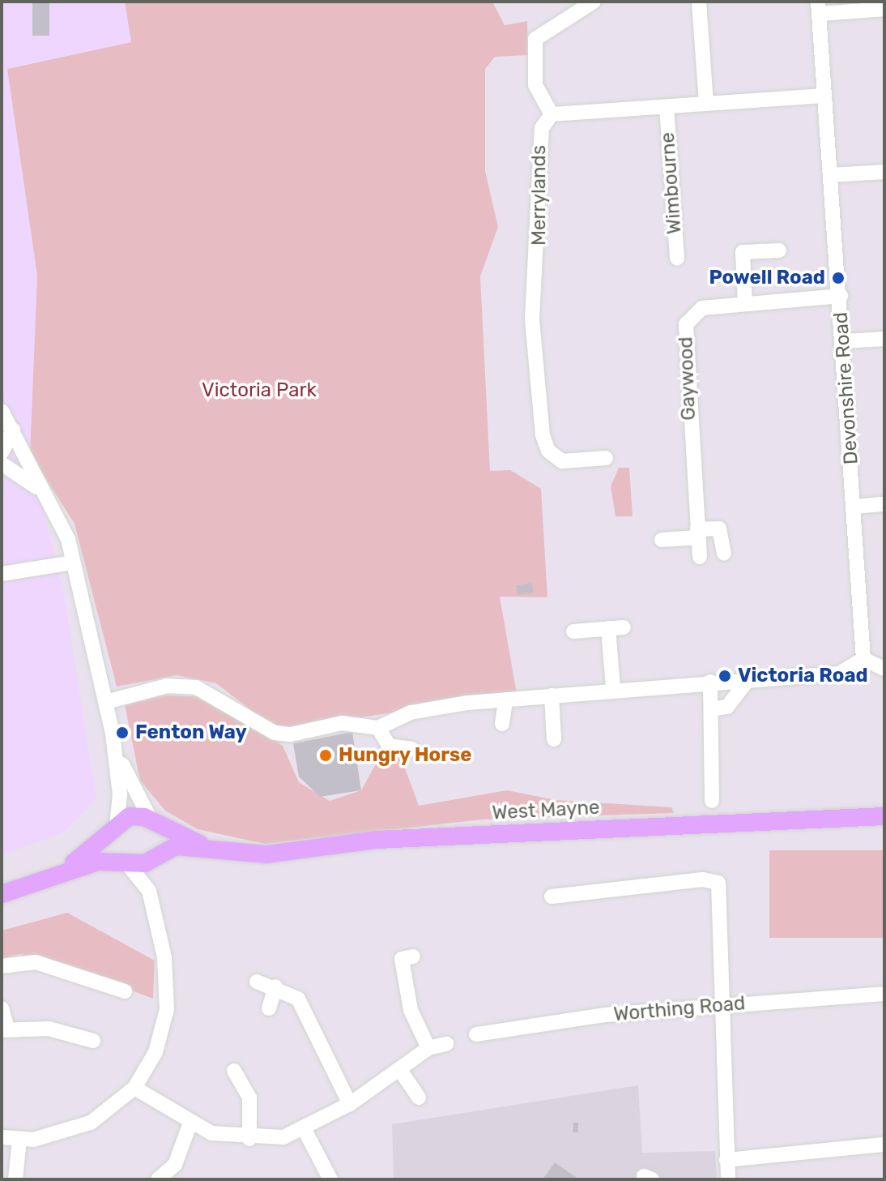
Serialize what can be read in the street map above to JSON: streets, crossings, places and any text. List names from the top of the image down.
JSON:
{
  "streets": {
    "main road": ["West Mayne"],
    "street": [
      "Wimbourne",
      "Merrylands",
      "Gaywood",
      "Devonshire Road",
      "Worthing Road"
    ]
  },
  "crossings": [
    ["Gaywood", "Devonshire Road"]
  ],
  "parks": ["Victoria Park"],
  "places": [
    "Powell Road",
    "Victoria Road",
    "Fenton Way",
    "Hungry Horse"
  ]
}
